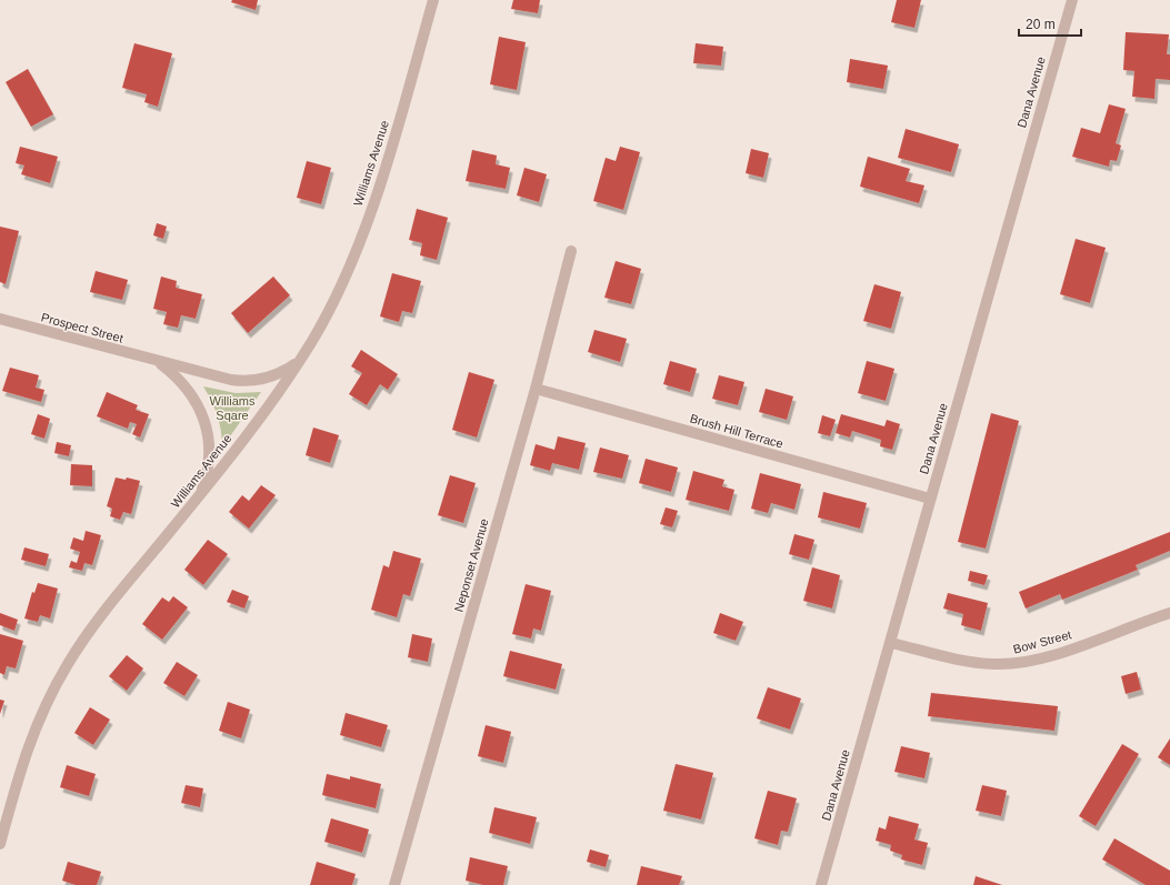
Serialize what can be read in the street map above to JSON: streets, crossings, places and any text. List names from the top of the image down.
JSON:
{
  "streets": {
    "street": [
      "Dana Avenue",
      "Williams Avenue",
      "Prospect Street",
      "Brush Hill Terrace",
      "Neponset Avenue",
      "Bow Street"
    ]
  },
  "crossings": [
    ["Dana Avenue", "Brush Hill Terrace"],
    ["Dana Avenue", "Bow Street"],
    ["Williams Avenue", "Prospect Street"],
    ["Brush Hill Terrace", "Neponset Avenue"]
  ],
  "parks": ["Williams Sqare"],
  "scale_bar": "20 m"
}
